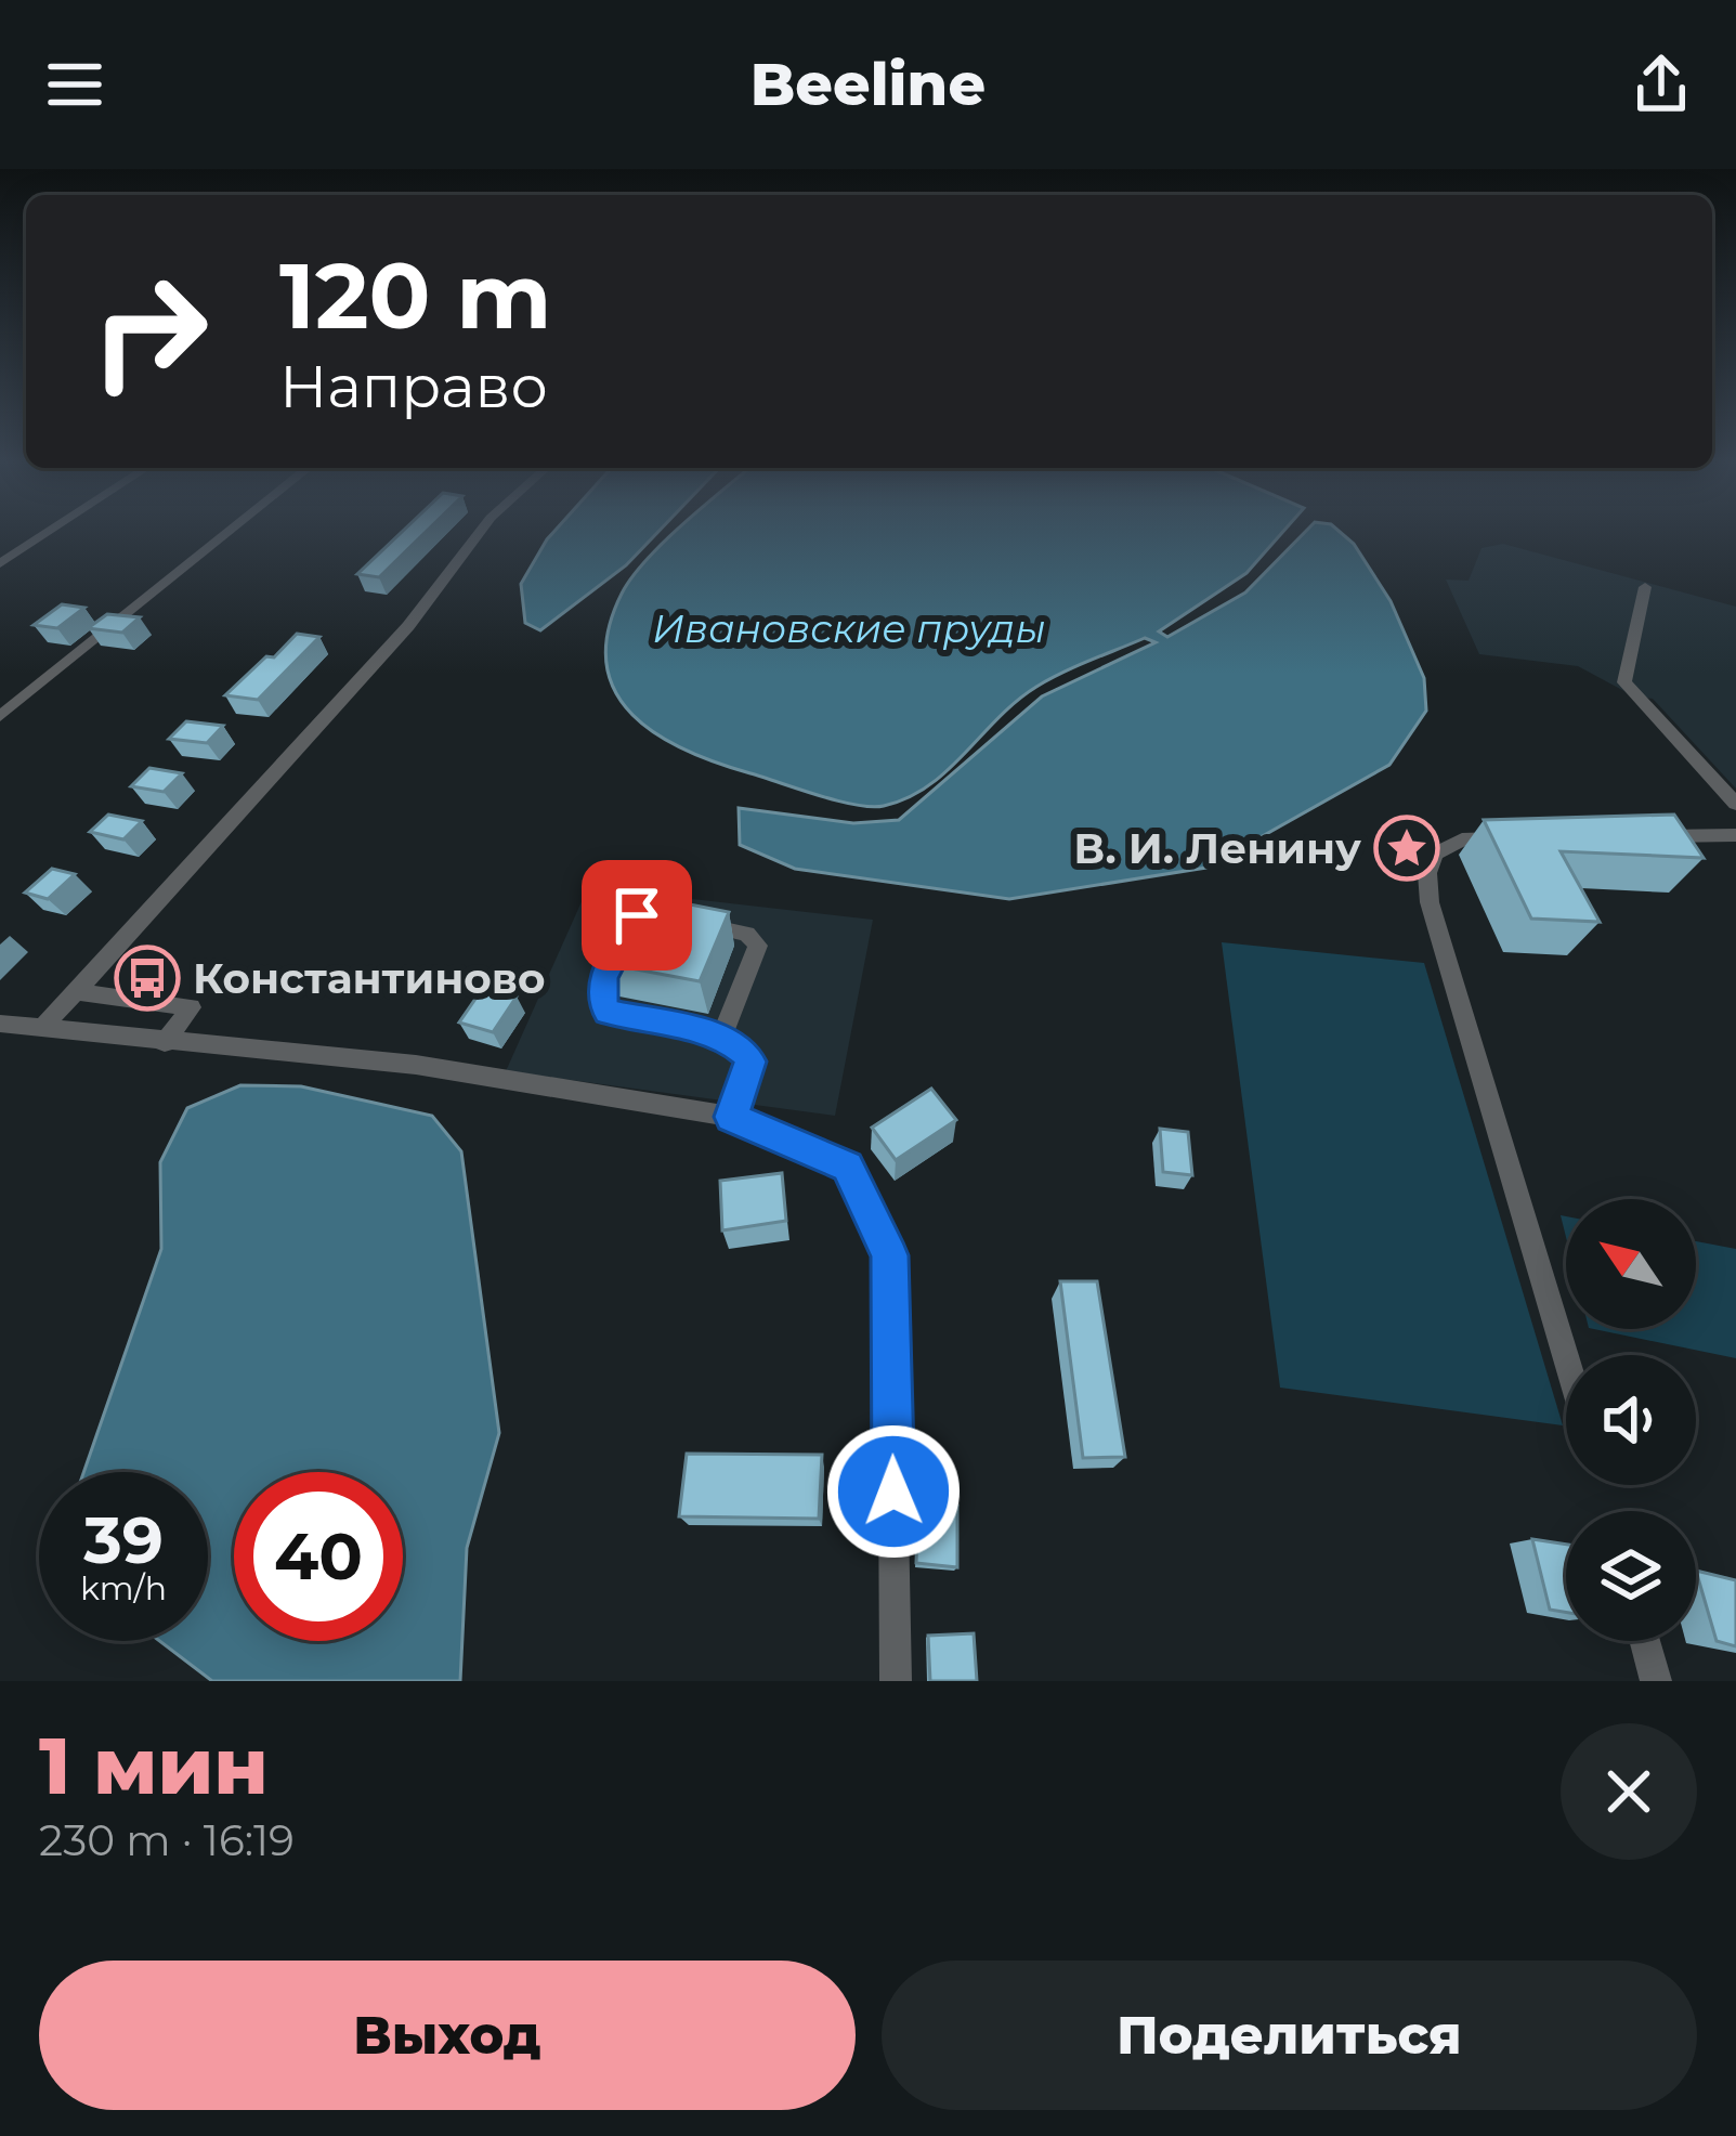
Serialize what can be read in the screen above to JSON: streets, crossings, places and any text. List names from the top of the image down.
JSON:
{
  "water": ["Ивановские пруды"],
  "places": {
    "place": ["В. И. Ленину"],
    "bus stop": ["Константиново"]
  },
  "north": "top left",
  "page": {
    "header": "Beeline",
    "turn": ["120 m", "Направо"],
    "speed": "39 km/h",
    "limit": "40",
    "heading": ["1 мин", "230 m · 16:19"],
    "buttons": ["Выход", "Поделиться"]
  }
}
